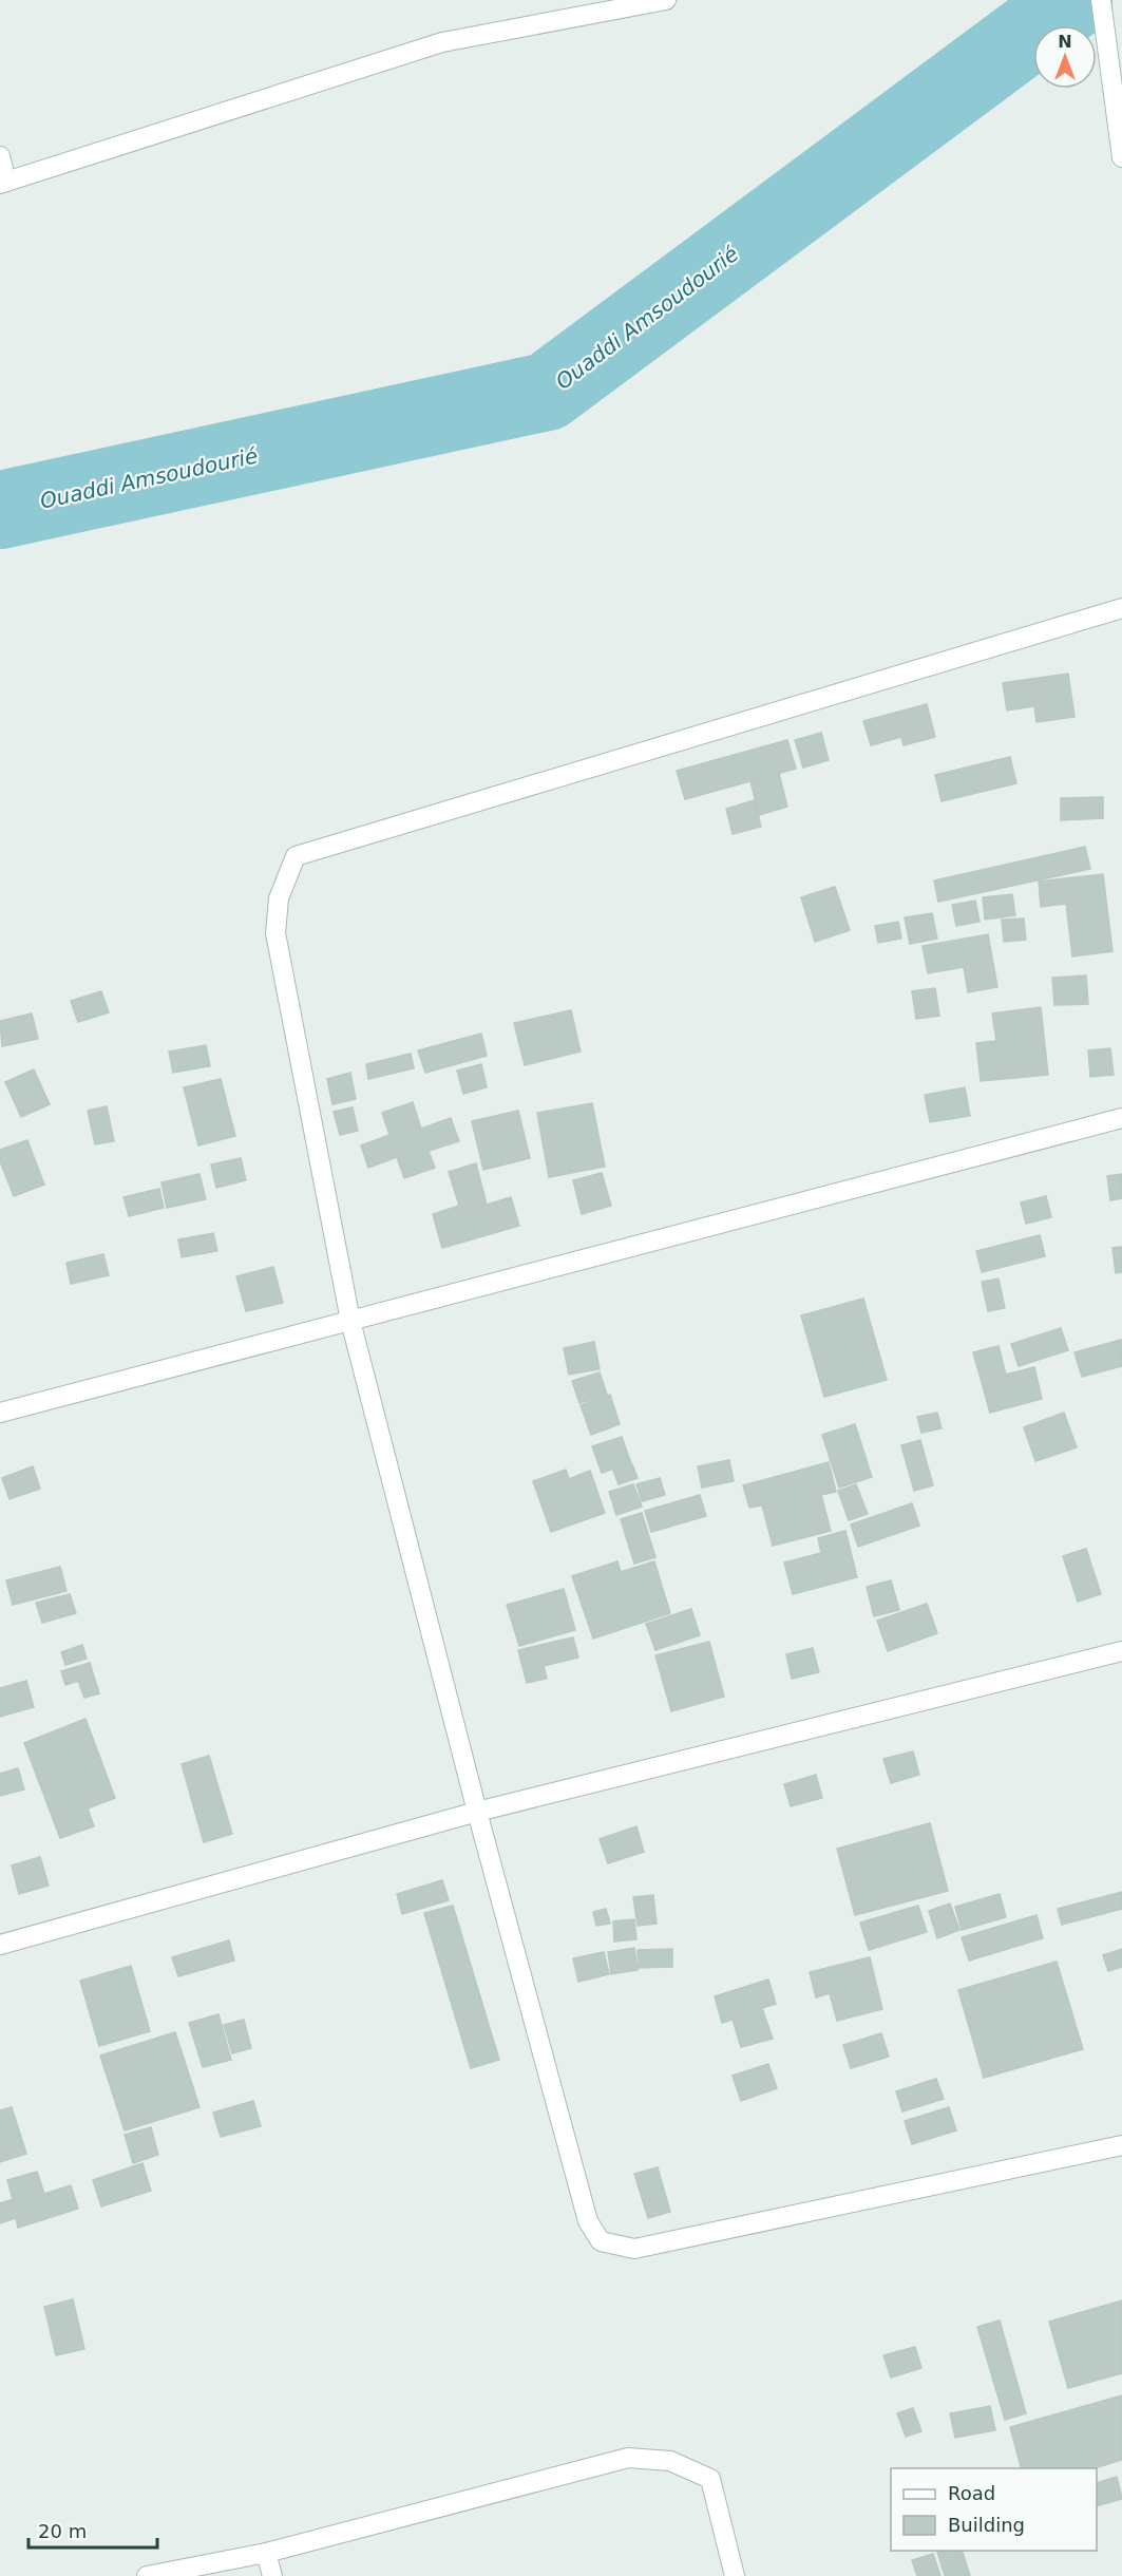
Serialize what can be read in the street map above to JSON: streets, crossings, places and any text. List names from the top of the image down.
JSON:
{
  "water": ["Ouaddi Amsoudourié"],
  "legend": ["Road", "Building"],
  "scale_bar": "20 m",
  "north": "top"
}
